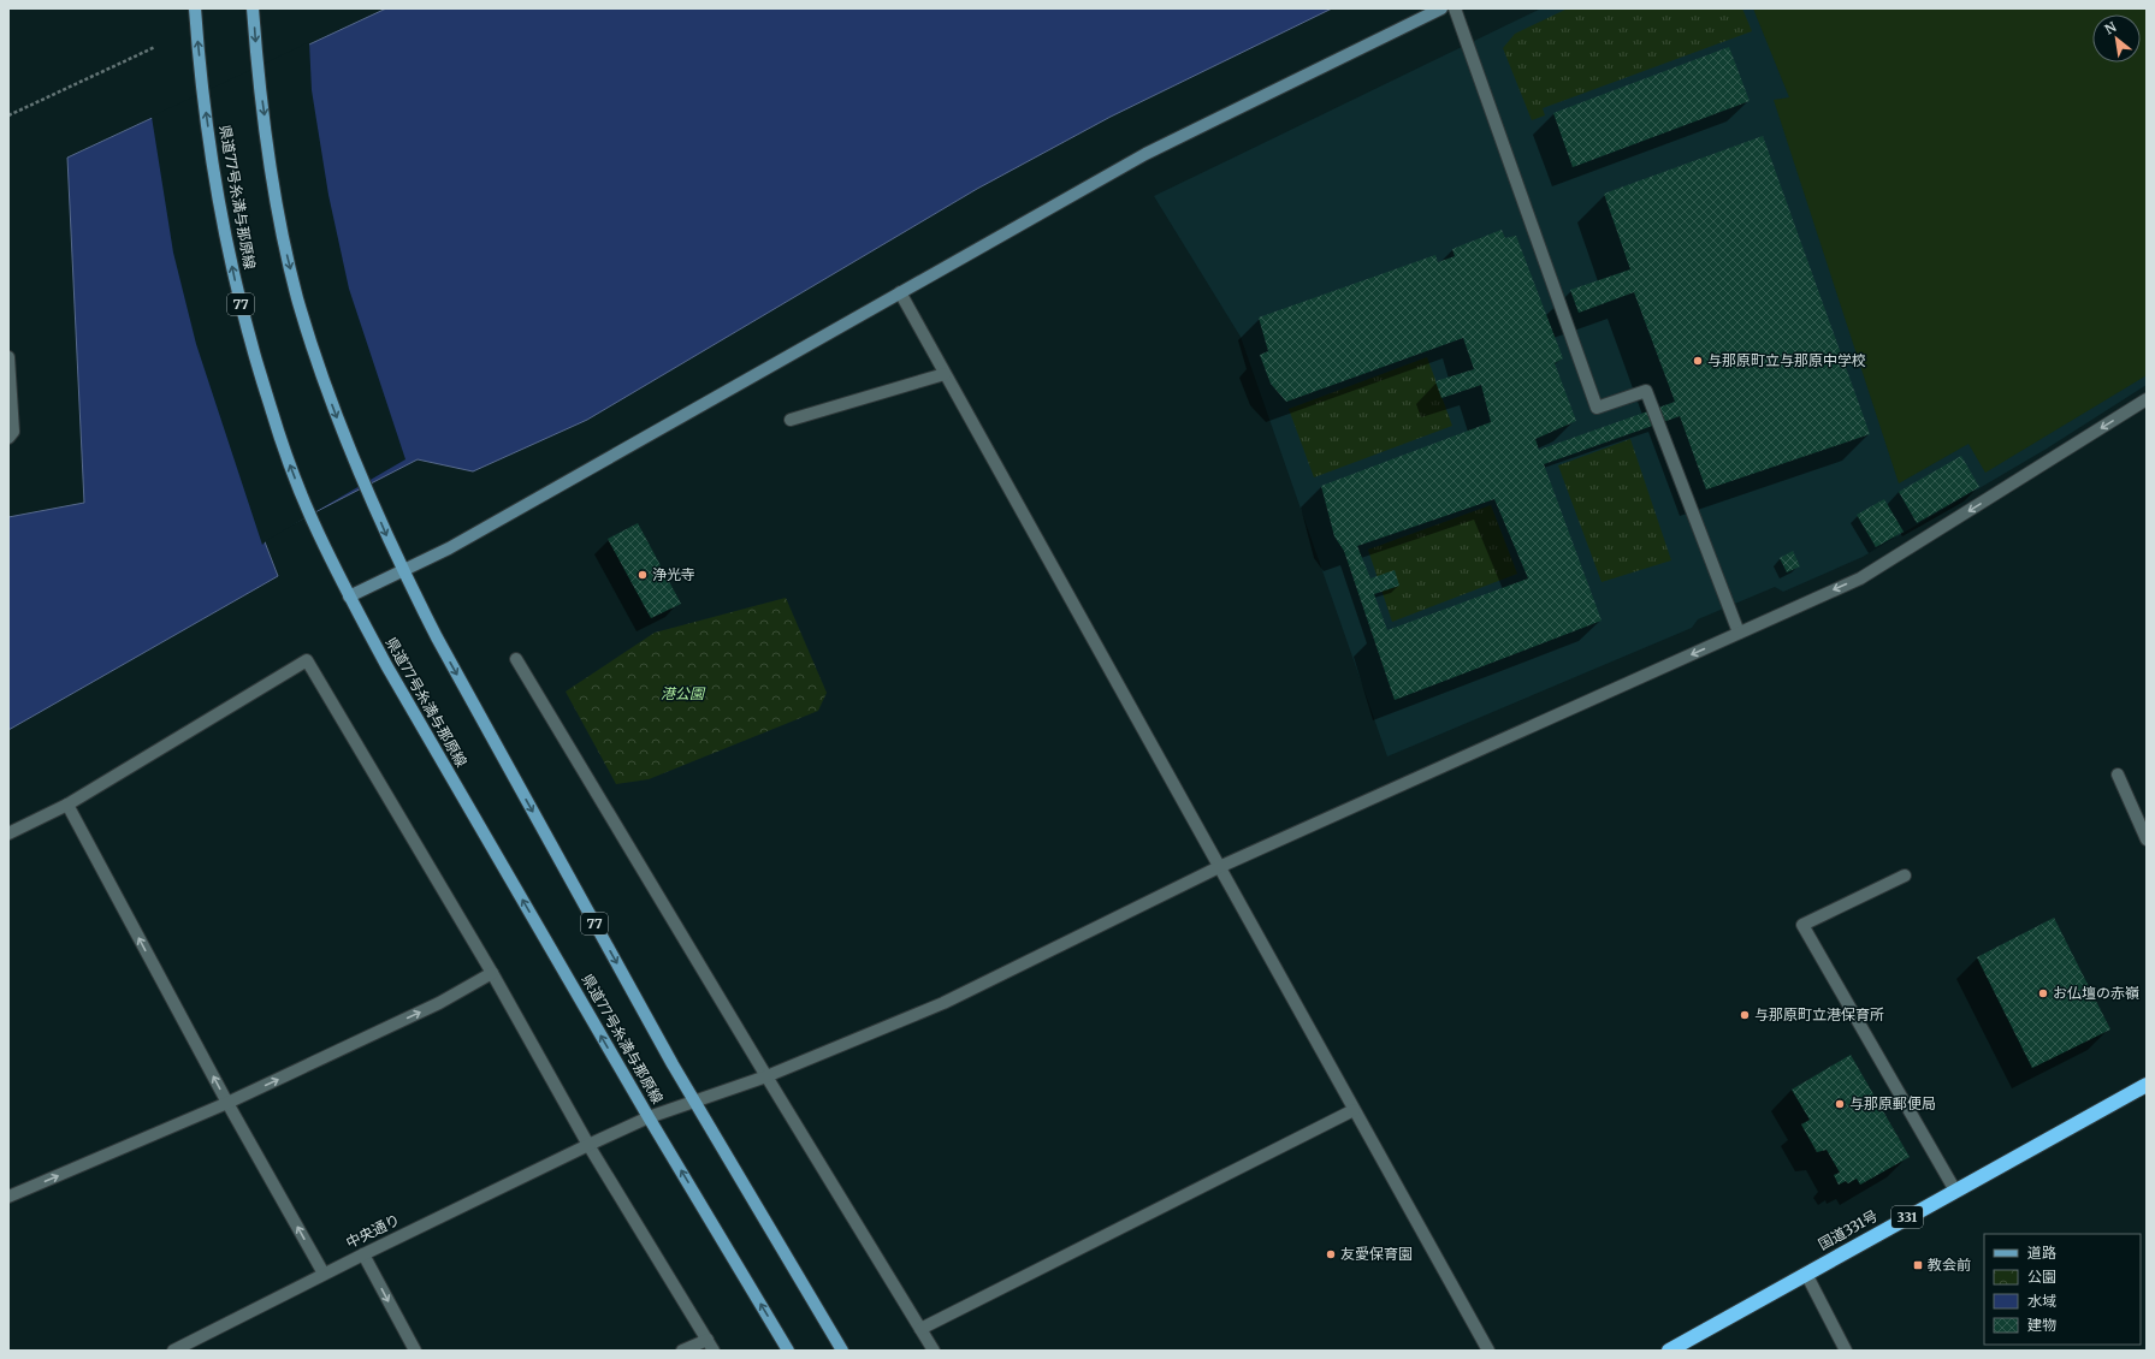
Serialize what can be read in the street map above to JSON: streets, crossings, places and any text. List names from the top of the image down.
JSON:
{
  "streets": {
    "highway": ["331", "国道331号"],
    "main road": ["県道77号糸満与那原線", "77"],
    "street": ["中央通り"]
  },
  "crossings": [
    ["県道77号糸満与那原線", "中央通り"],
    ["77", "中央通り"]
  ],
  "one_way": ["中央通り"],
  "parks": ["港公園"],
  "places": {
    "other": [
      "与那原町立与那原中学校",
      "浄光寺",
      "お仏壇の赤嶺",
      "与那原町立港保育所",
      "与那原郵便局",
      "友愛保育園"
    ],
    "transit": ["教会前"]
  },
  "legend": [
    "道路",
    "公園",
    "水域",
    "建物"
  ],
  "north": "top left"
}
